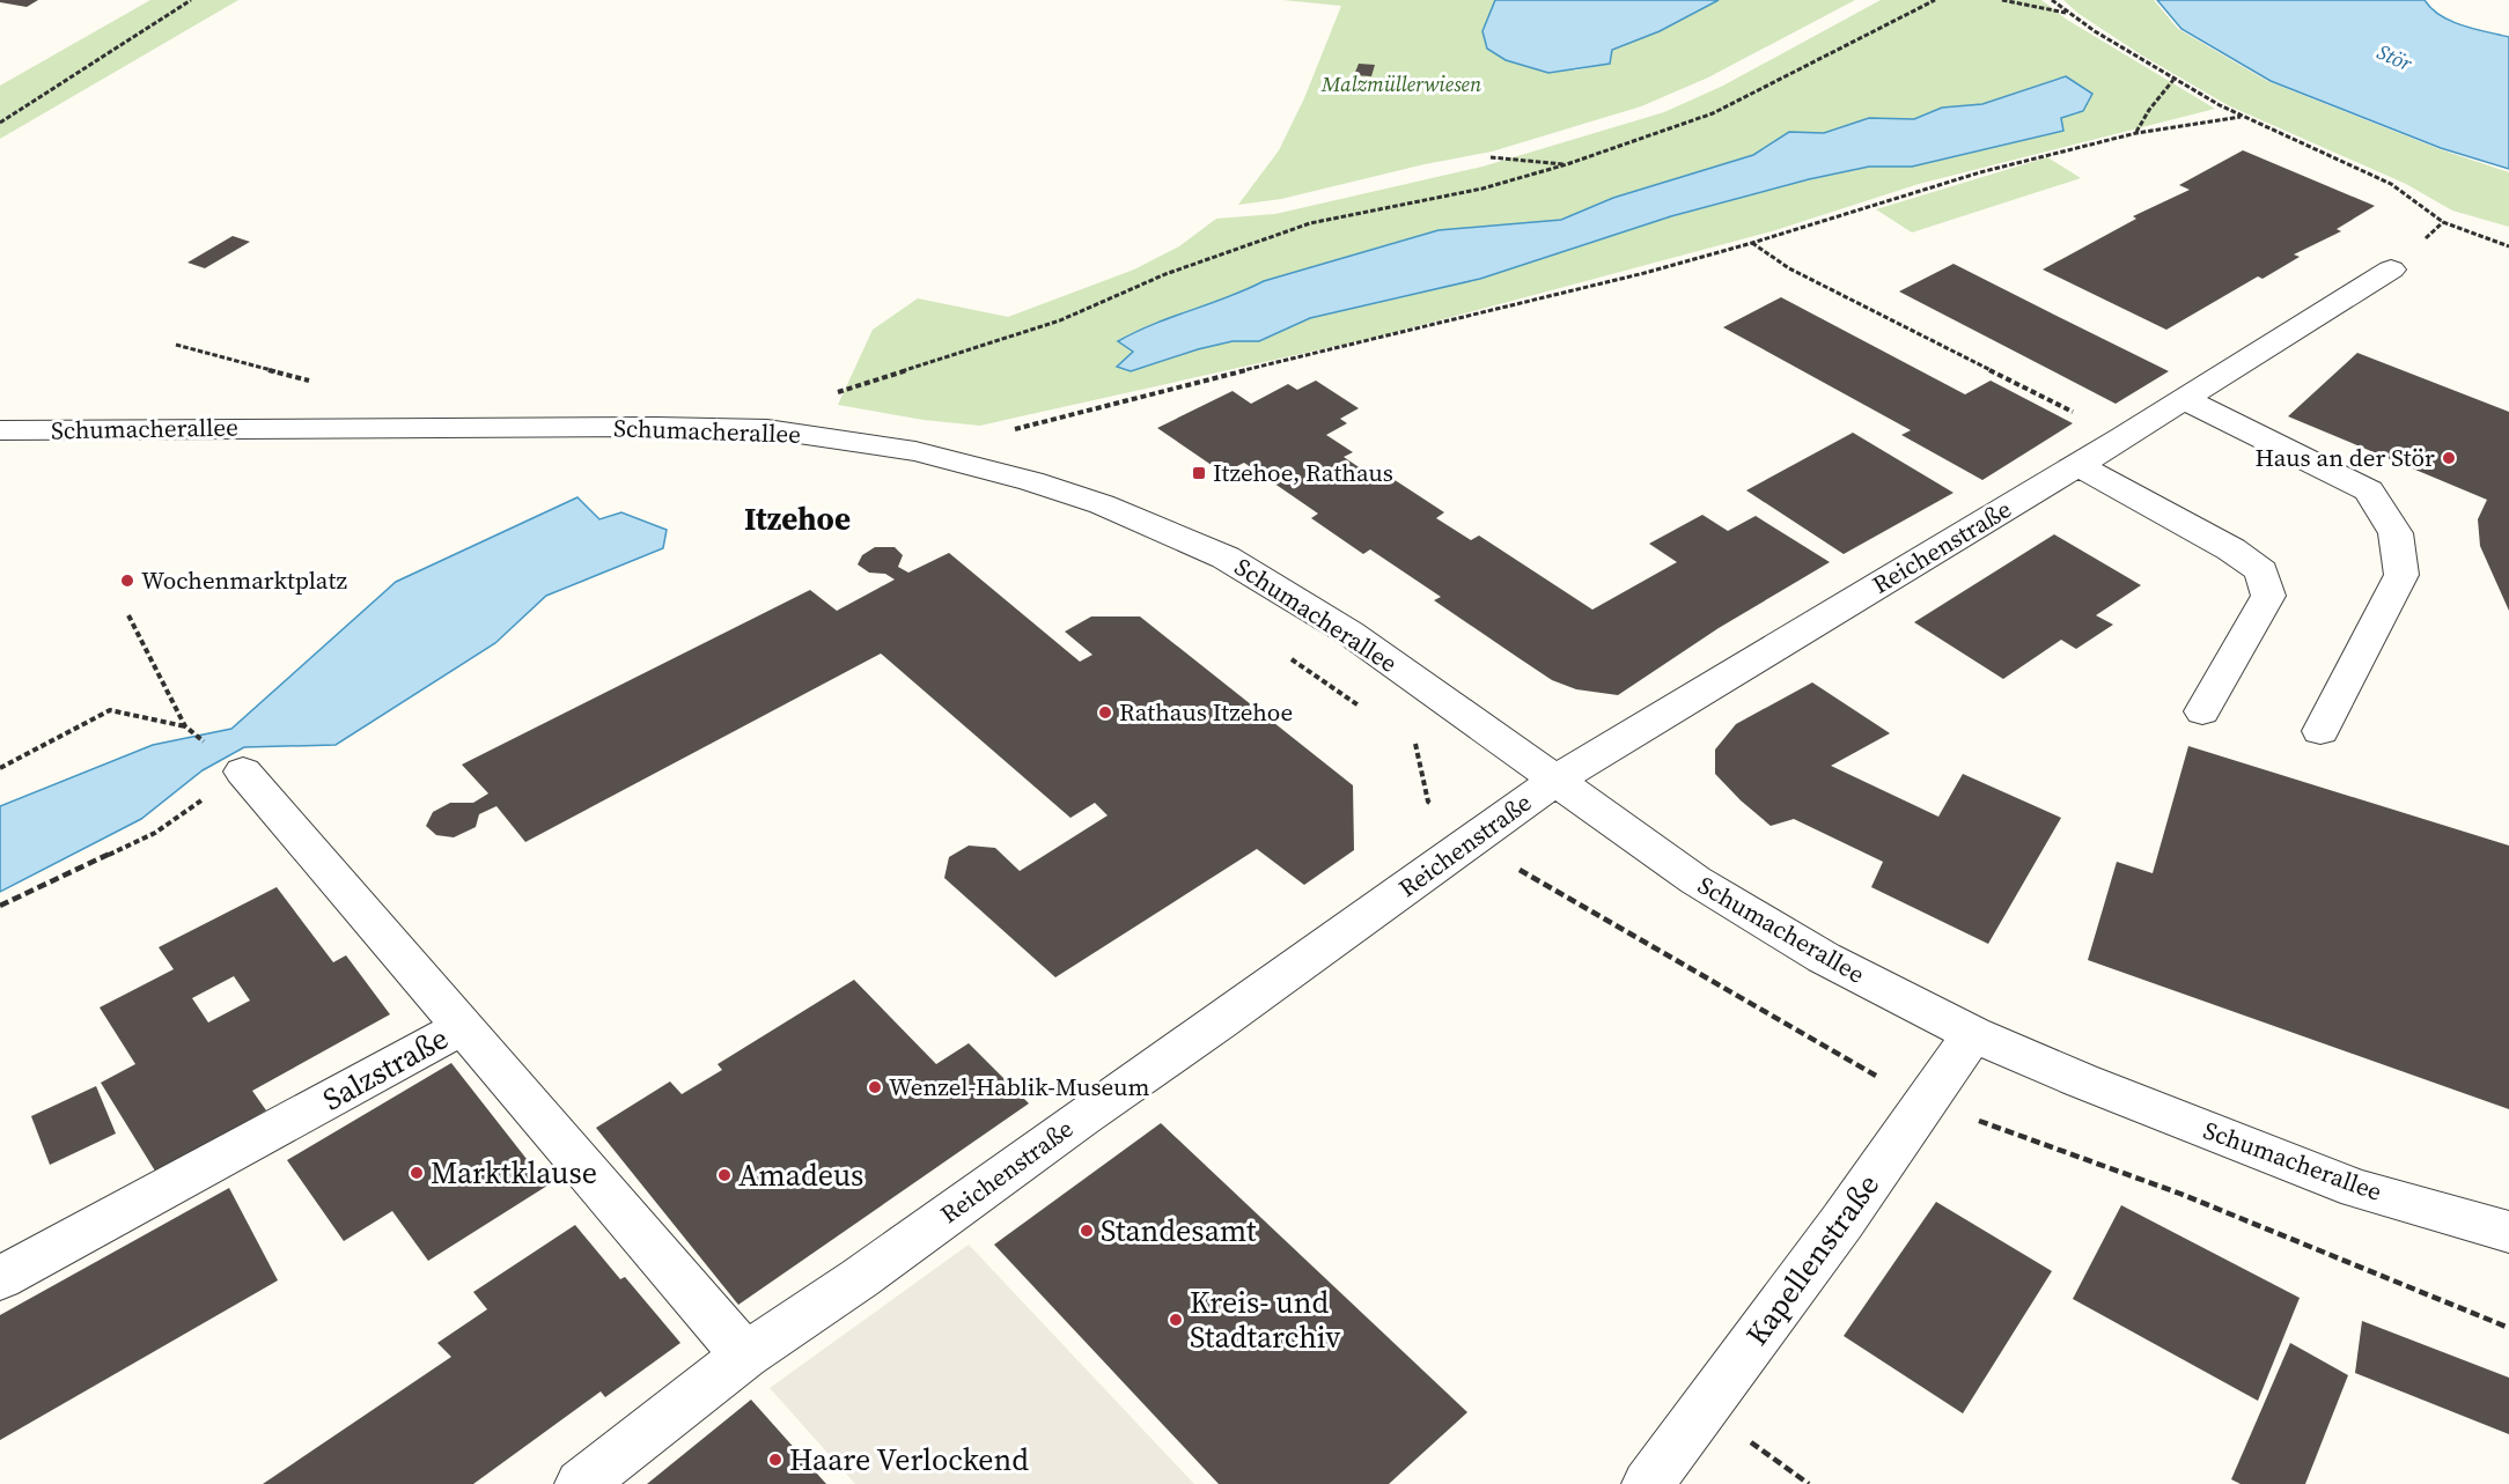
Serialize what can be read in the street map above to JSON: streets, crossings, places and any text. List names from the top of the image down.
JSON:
{
  "streets": {
    "street": [
      "Schumacherallee",
      "Reichenstraße",
      "Salzstraße",
      "Kapellenstraße"
    ]
  },
  "crossings": [
    ["Schumacherallee", "Reichenstraße"],
    ["Schumacherallee", "Kapellenstraße"],
    ["Reichenstraße", "Salzstraße"]
  ],
  "districts": ["Itzehoe"],
  "water": ["Stör"],
  "parks": ["Malzmüllerwiesen"],
  "places": {
    "other": [
      "Haus an der Stör",
      "Wochenmarktplatz",
      "Rathaus Itzehoe",
      "Wenzel-Hablik-Museum",
      "Marktklause",
      "Amadeus",
      "Standesamt",
      "Kreis- und Stadtarchiv",
      "Haare Verlockend"
    ],
    "transit": ["Itzehoe, Rathaus"]
  }
}
